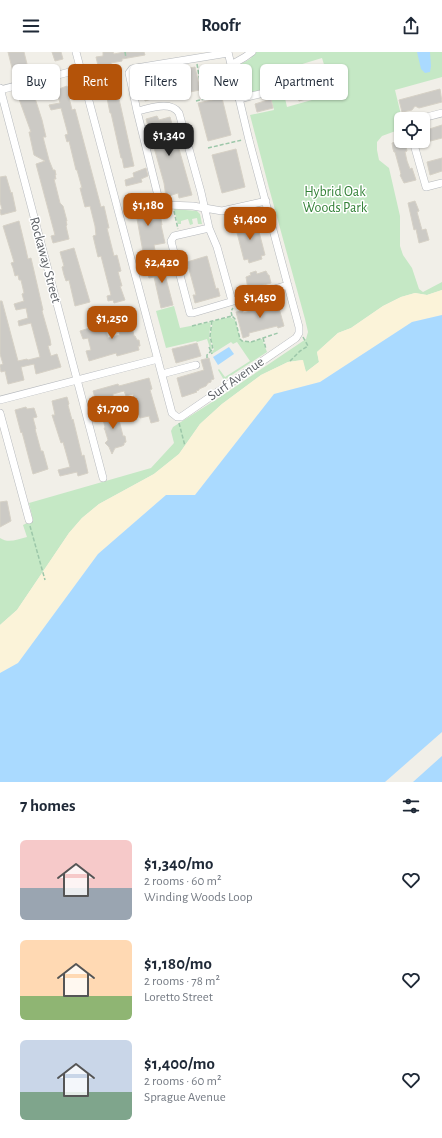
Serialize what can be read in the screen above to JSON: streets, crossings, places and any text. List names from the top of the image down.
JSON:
{
  "streets": {
    "street": ["Rockaway Street", "Surf Avenue"]
  },
  "parks": ["Hybrid Oak Woods Park"],
  "page": {
    "header": "Roofr",
    "chip": [
      "Buy",
      "Rent",
      "Filters",
      "New",
      "Apartment"
    ],
    "price": [
      "$1,340",
      "$1,180",
      "$1,400",
      "$2,420",
      "$1,450",
      "$1,250",
      "$1,700"
    ],
    "heading": "7 homes",
    "list": [
      {
        "name": "$1,340/mo",
        "note": "2 rooms · 60 m² · Winding Woods Loop"
      },
      {
        "name": "$1,180/mo",
        "note": "2 rooms · 78 m² · Loretto Street"
      },
      {
        "name": "$1,400/mo",
        "note": "2 rooms · 60 m² · Sprague Avenue"
      }
    ]
  }
}
